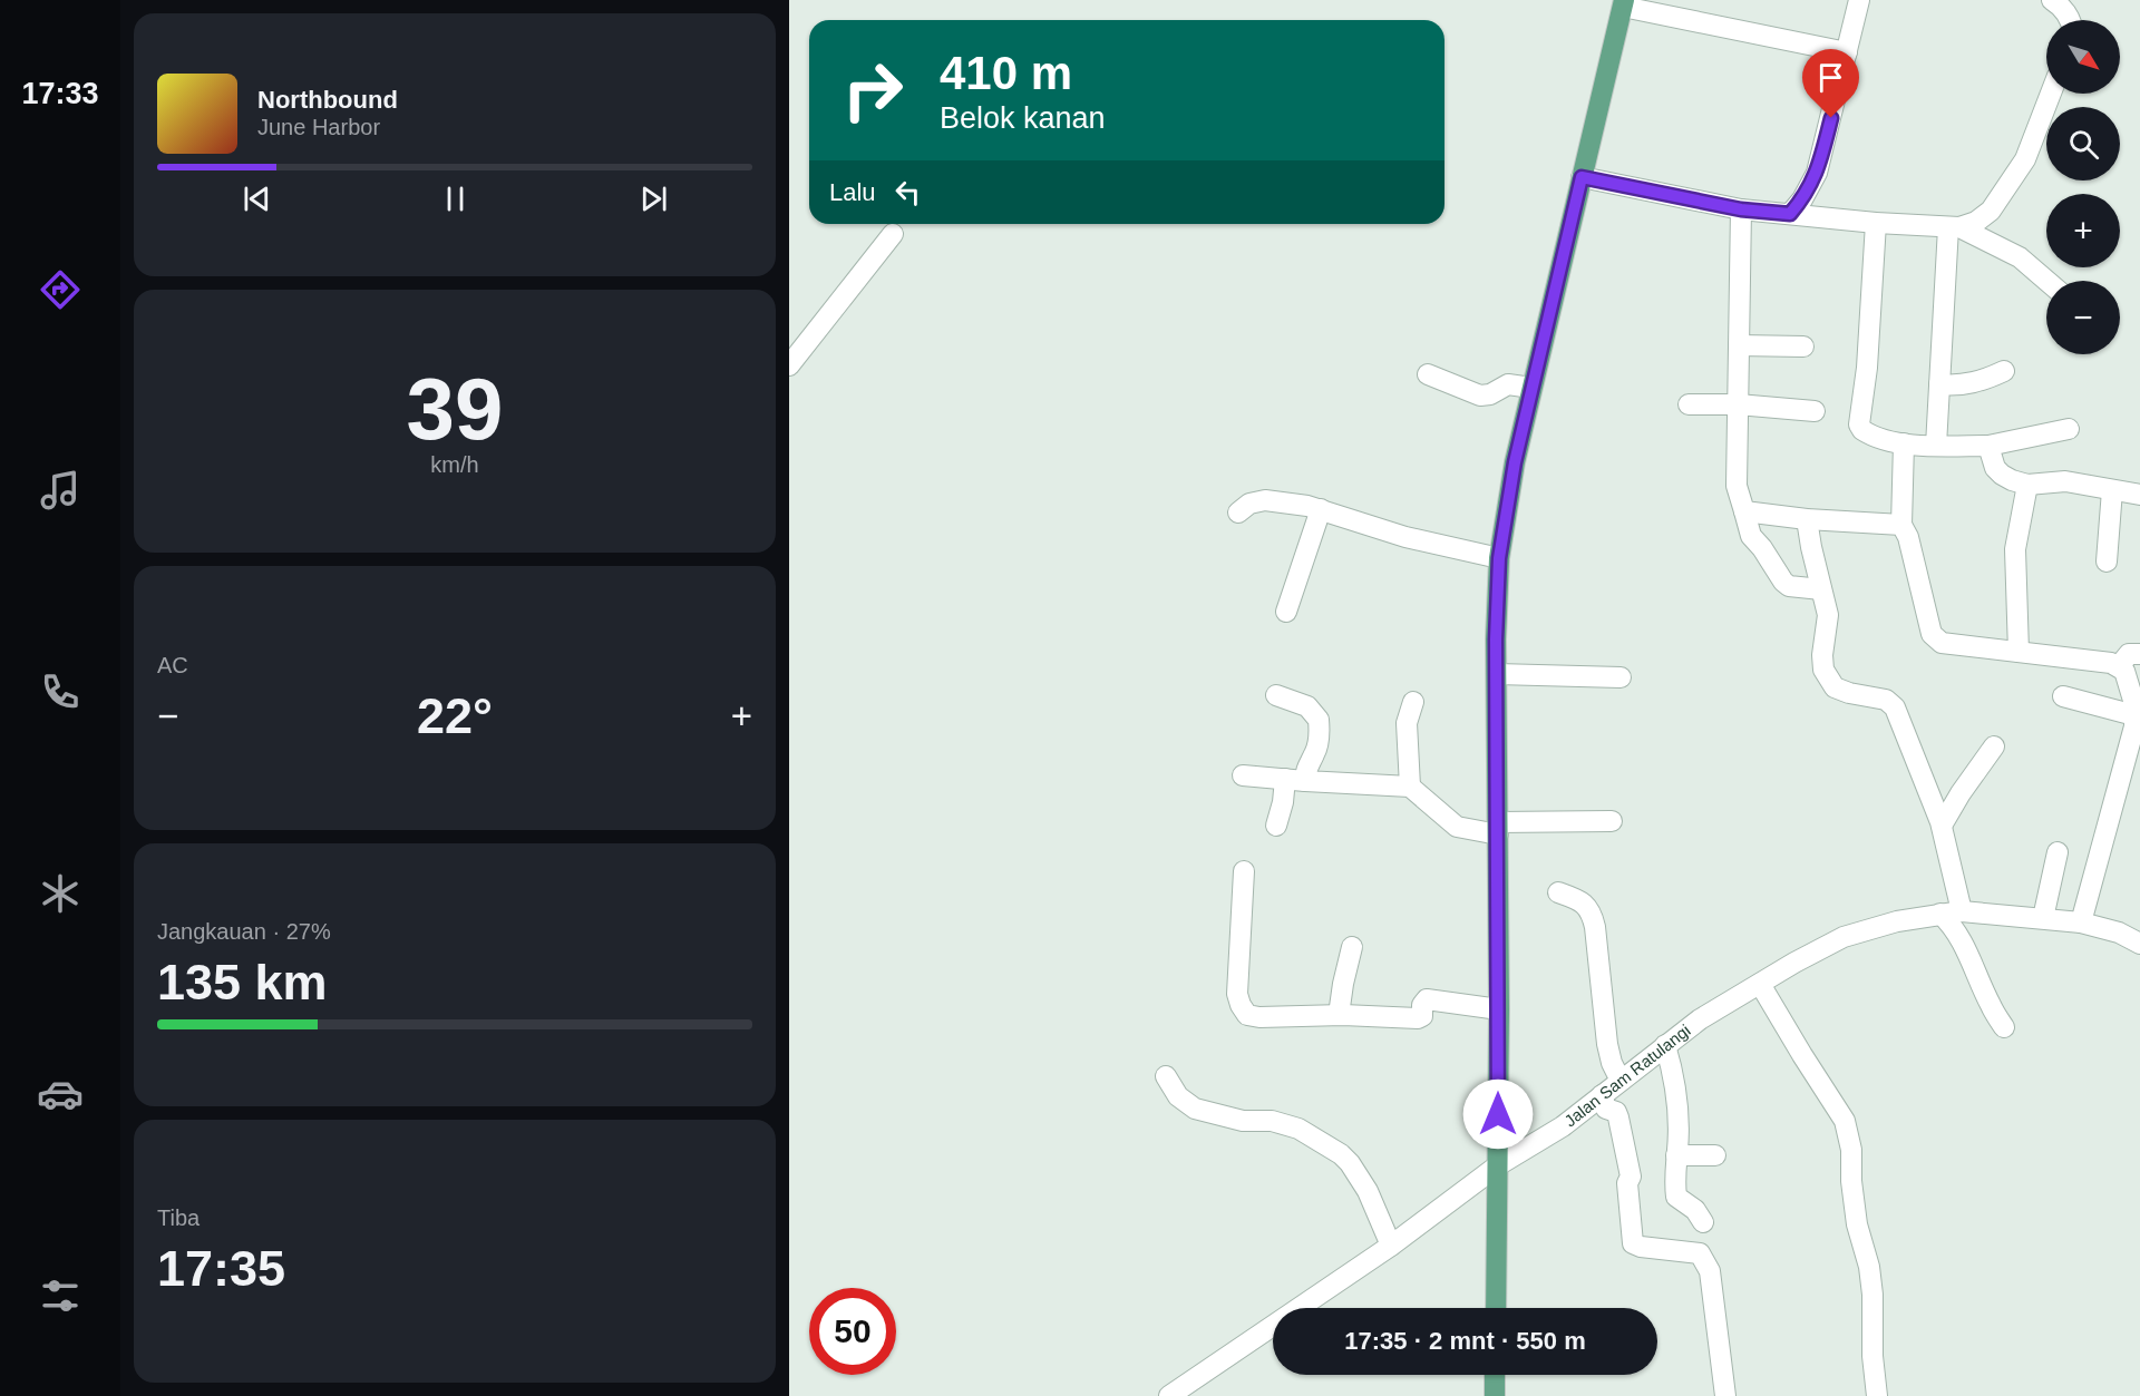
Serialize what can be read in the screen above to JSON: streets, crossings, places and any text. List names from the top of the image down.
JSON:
{
  "streets": {
    "street": ["Jalan Sam Ratulangi"]
  },
  "north": "bottom right",
  "page": {
    "tabs": "17:33",
    "map_buttons": ["+", "−"],
    "turn": ["410 m", "Belok kanan"],
    "song": ["Northbound", "June Harbor"],
    "then": "Lalu",
    "tile": [
      ["39", "km/h"],
      "AC",
      ["Jangkauan · 27%", "135 km"],
      ["Tiba", "17:35"]
    ],
    "heat": ["−", "22°", "+"],
    "limit": "50",
    "trip": "17:35 · 2 mnt · 550 m"
  }
}
